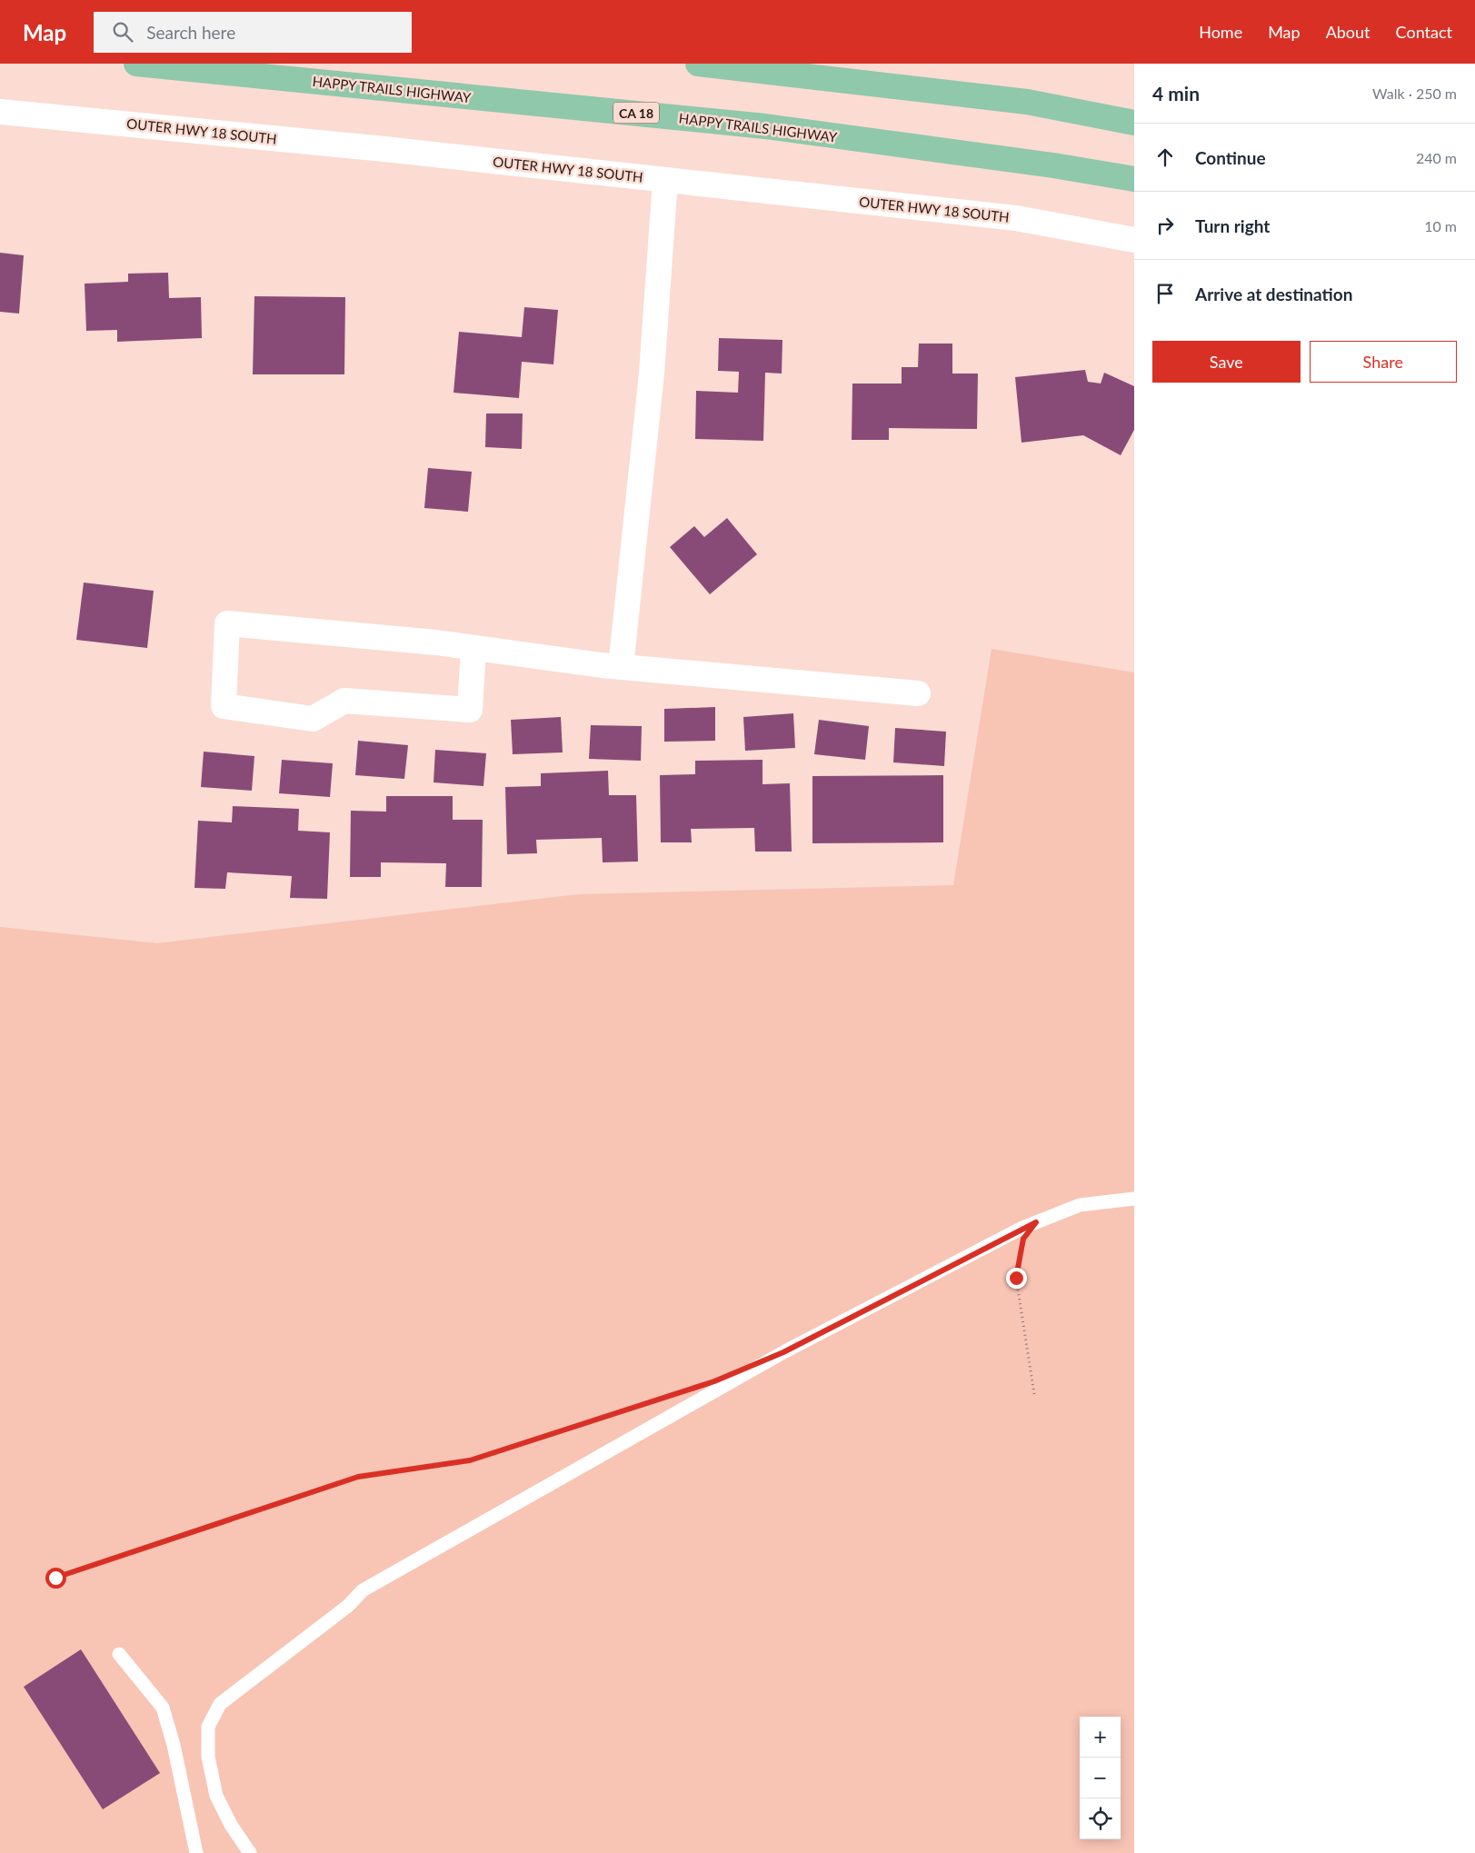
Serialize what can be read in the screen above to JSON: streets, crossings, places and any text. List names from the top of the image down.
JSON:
{
  "streets": {
    "main road": ["HAPPY TRAILS HIGHWAY", "CA 18"],
    "street": ["OUTER HWY 18 SOUTH"]
  },
  "page": {
    "header": "Map",
    "search": "Search here",
    "nav": [
      "Home",
      "Map",
      "About",
      "Contact"
    ],
    "heading": ["4 min", "Walk · 250 m"],
    "list": [
      ["Continue", "240 m"],
      ["Turn right", "10 m"],
      "Arrive at destination"
    ],
    "buttons": ["Save", "Share"],
    "map_buttons": ["+", "−"]
  }
}
